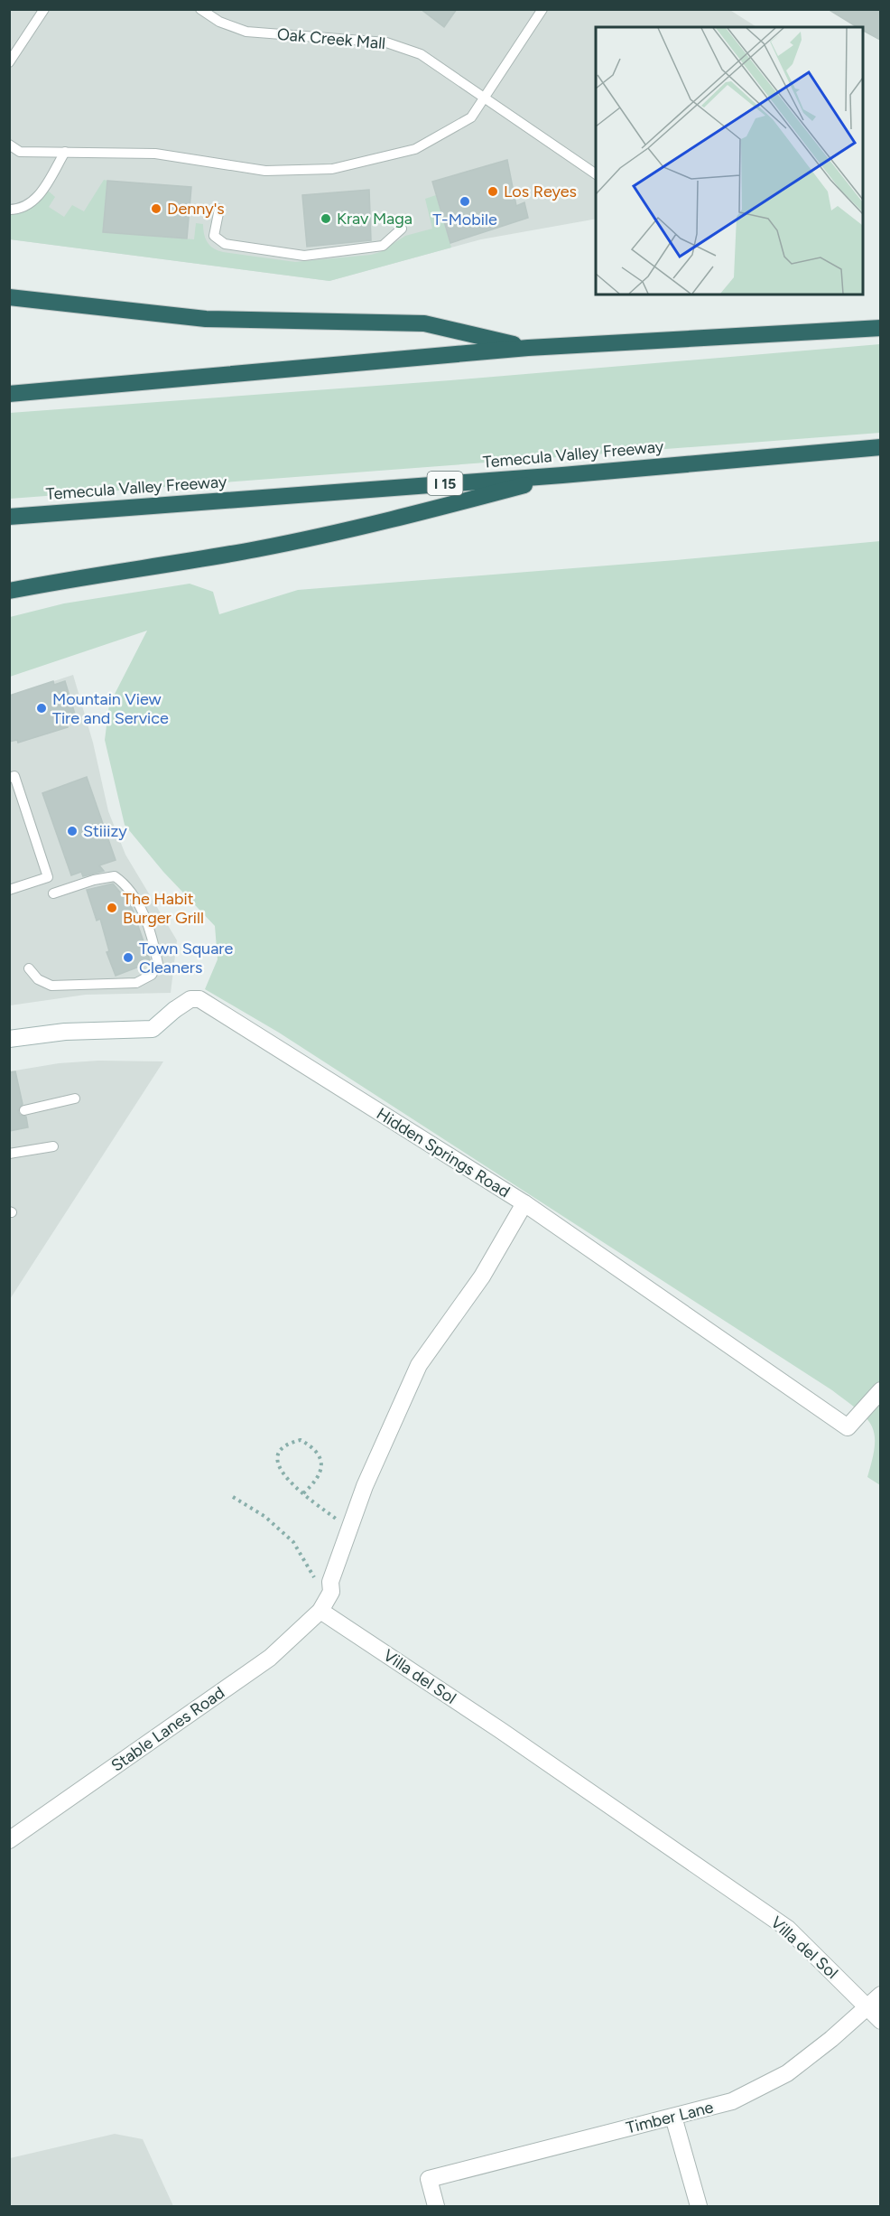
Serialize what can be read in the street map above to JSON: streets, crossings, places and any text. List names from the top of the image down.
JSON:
{
  "streets": {
    "highway": ["Temecula Valley Freeway", "I 15"],
    "street": [
      "Hidden Springs Road",
      "Villa del Sol",
      "Stable Lanes Road",
      "Timber Lane"
    ],
    "lane": ["Oak Creek Mall"]
  },
  "crossings": [
    ["Villa del Sol", "Stable Lanes Road"],
    ["Villa del Sol", "Timber Lane"]
  ],
  "places": [
    "Los Reyes",
    "T-Mobile",
    "Denny's",
    "Krav Maga",
    "Mountain View Tire and Service",
    "Stiiizy",
    "The Habit Burger Grill",
    "Town Square Cleaners"
  ]
}
